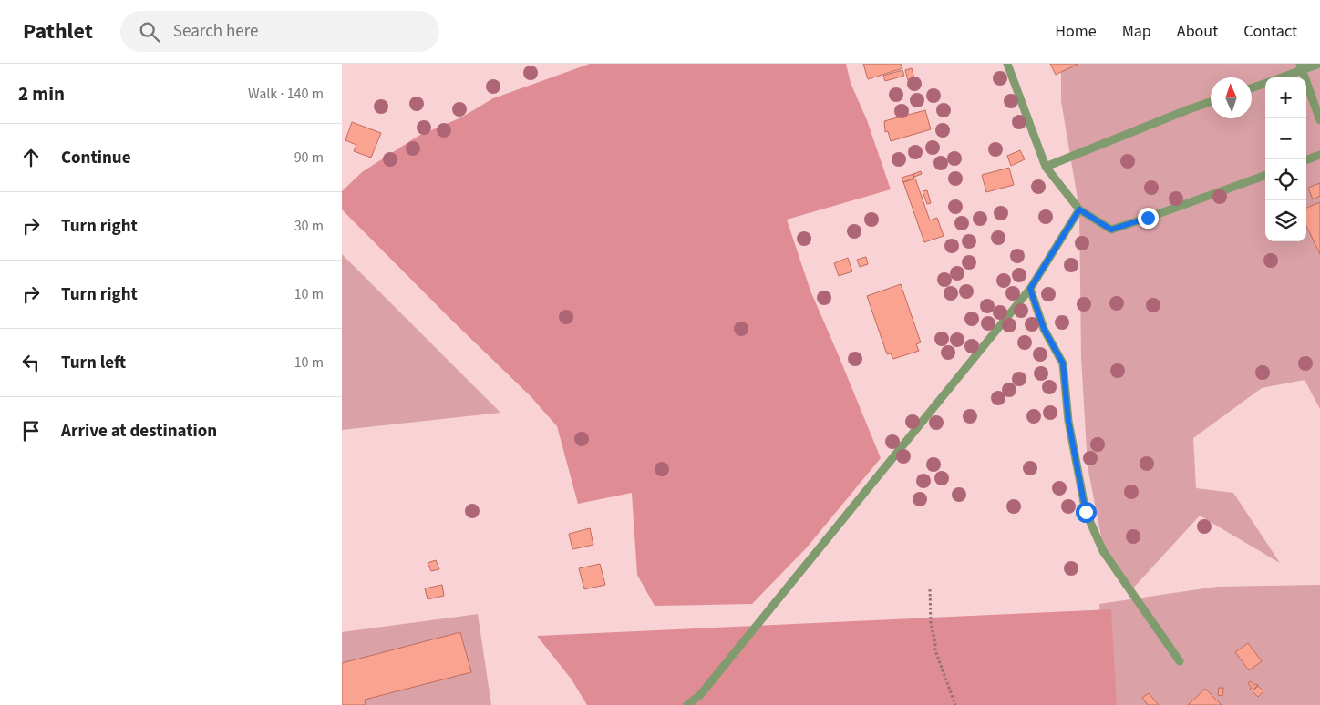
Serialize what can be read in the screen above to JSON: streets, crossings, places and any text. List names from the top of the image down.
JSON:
{
  "north": "top",
  "page": {
    "header": "Pathlet",
    "search": "Search here",
    "nav": [
      "Home",
      "Map",
      "About",
      "Contact"
    ],
    "heading": ["2 min", "Walk · 140 m"],
    "map_buttons": ["+", "−"],
    "list": [
      ["Continue", "90 m"],
      ["Turn right", "30 m"],
      ["Turn right", "10 m"],
      ["Turn left", "10 m"],
      "Arrive at destination"
    ]
  }
}
